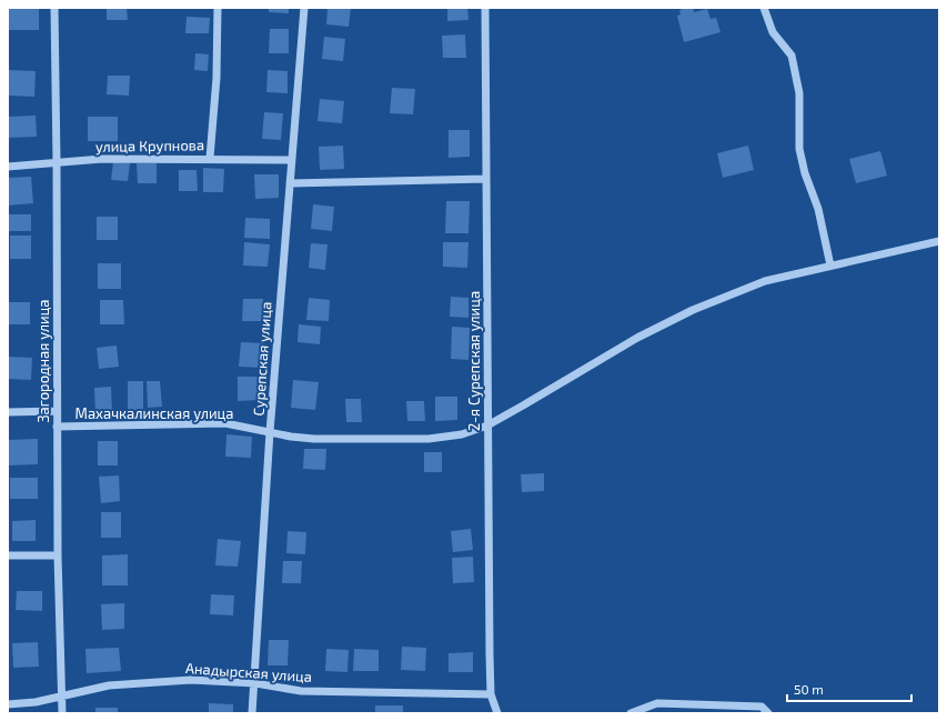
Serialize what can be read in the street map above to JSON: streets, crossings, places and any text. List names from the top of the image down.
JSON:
{
  "streets": {
    "street": [
      "улица Крупнова",
      "Сурепская улица",
      "Загородная улица",
      "2-я Сурепская улица",
      "Махачкалинская улица",
      "Анадырская улица"
    ]
  },
  "crossings": [
    ["улица Крупнова", "Сурепская улица"],
    ["улица Крупнова", "Загородная улица"],
    ["Сурепская улица", "Махачкалинская улица"],
    ["Сурепская улица", "Анадырская улица"],
    ["Загородная улица", "Махачкалинская улица"],
    ["Загородная улица", "Анадырская улица"],
    ["2-я Сурепская улица", "Махачкалинская улица"],
    ["2-я Сурепская улица", "Анадырская улица"]
  ],
  "scale_bar": "50 m"
}
